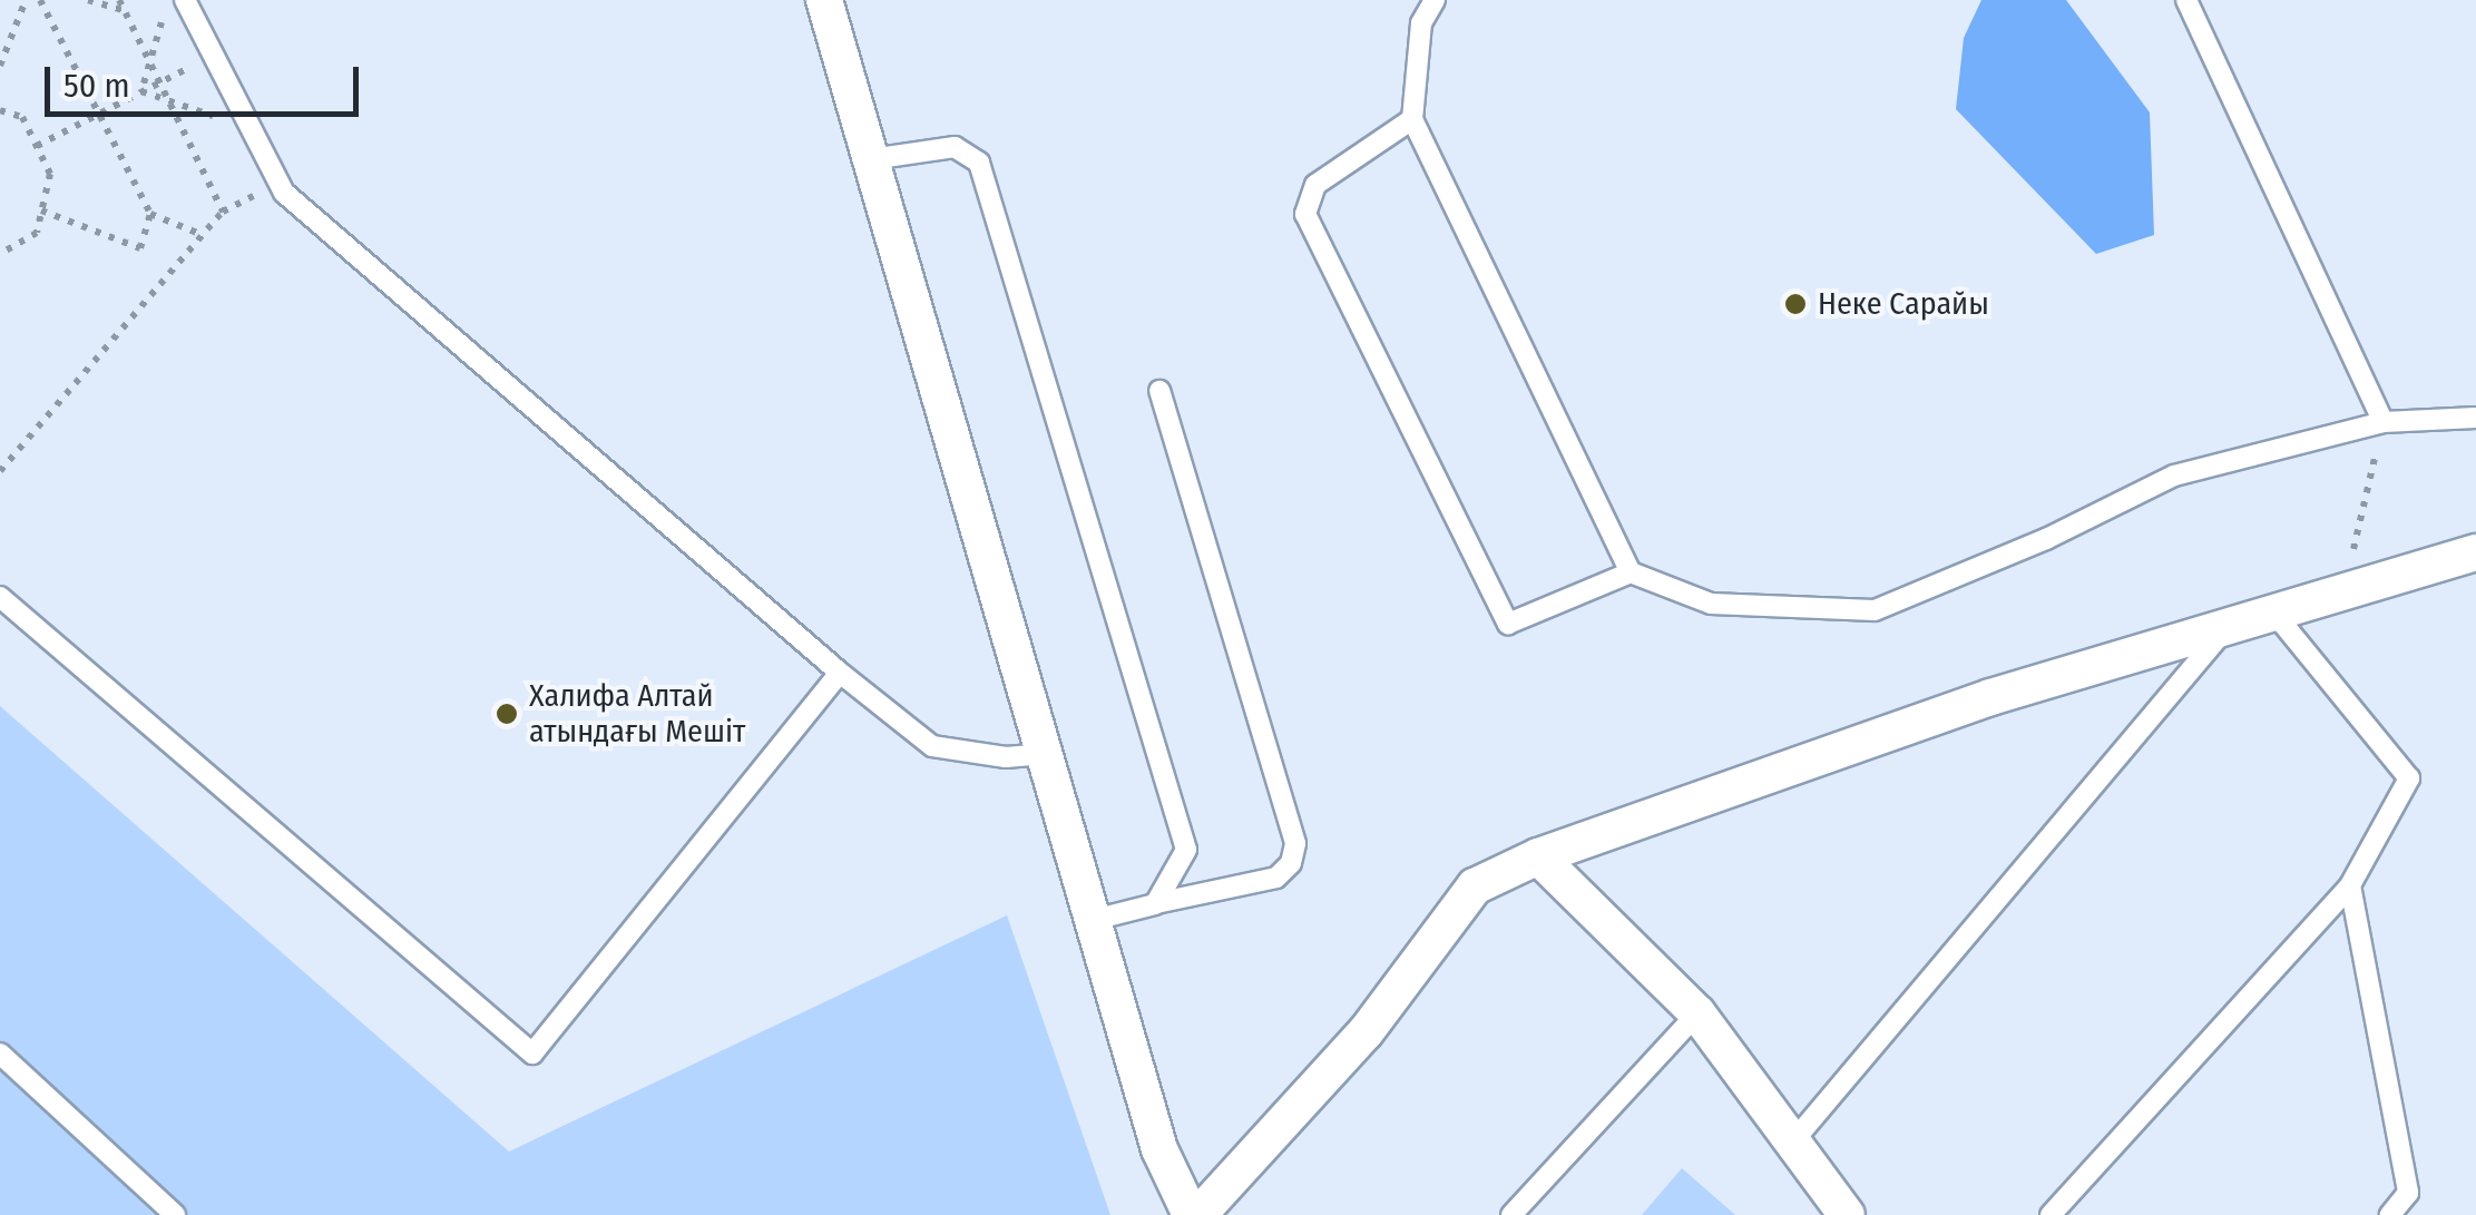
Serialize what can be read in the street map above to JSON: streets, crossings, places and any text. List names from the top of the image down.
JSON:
{
  "places": ["Неке Сарайы", "Халифа Алтай атындағы Мешіт"],
  "scale_bar": "50 m"
}
